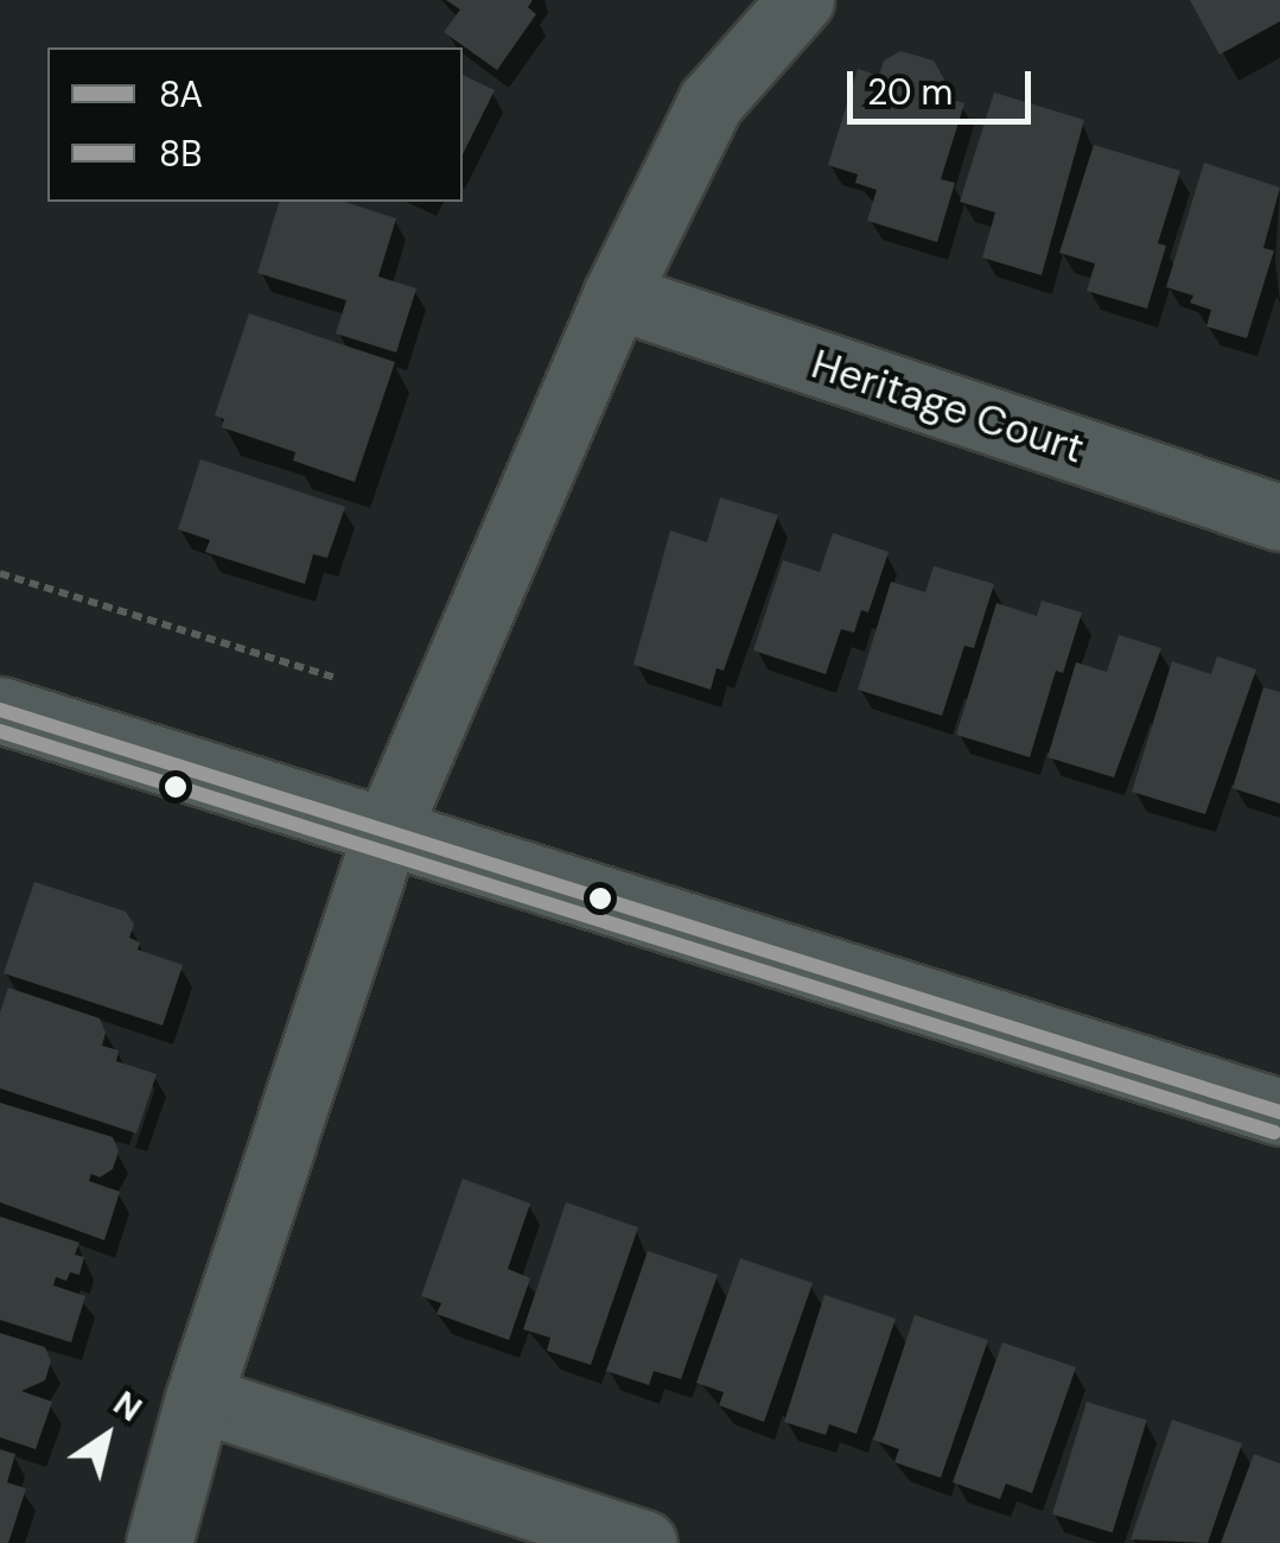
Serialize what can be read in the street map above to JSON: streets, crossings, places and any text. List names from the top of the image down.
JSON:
{
  "streets": {
    "street": ["Heritage Court"]
  },
  "lines": ["transit line 8A", "transit line 8B"],
  "legend": ["8A", "8B"],
  "scale_bar": "20 m",
  "north": "top right"
}
